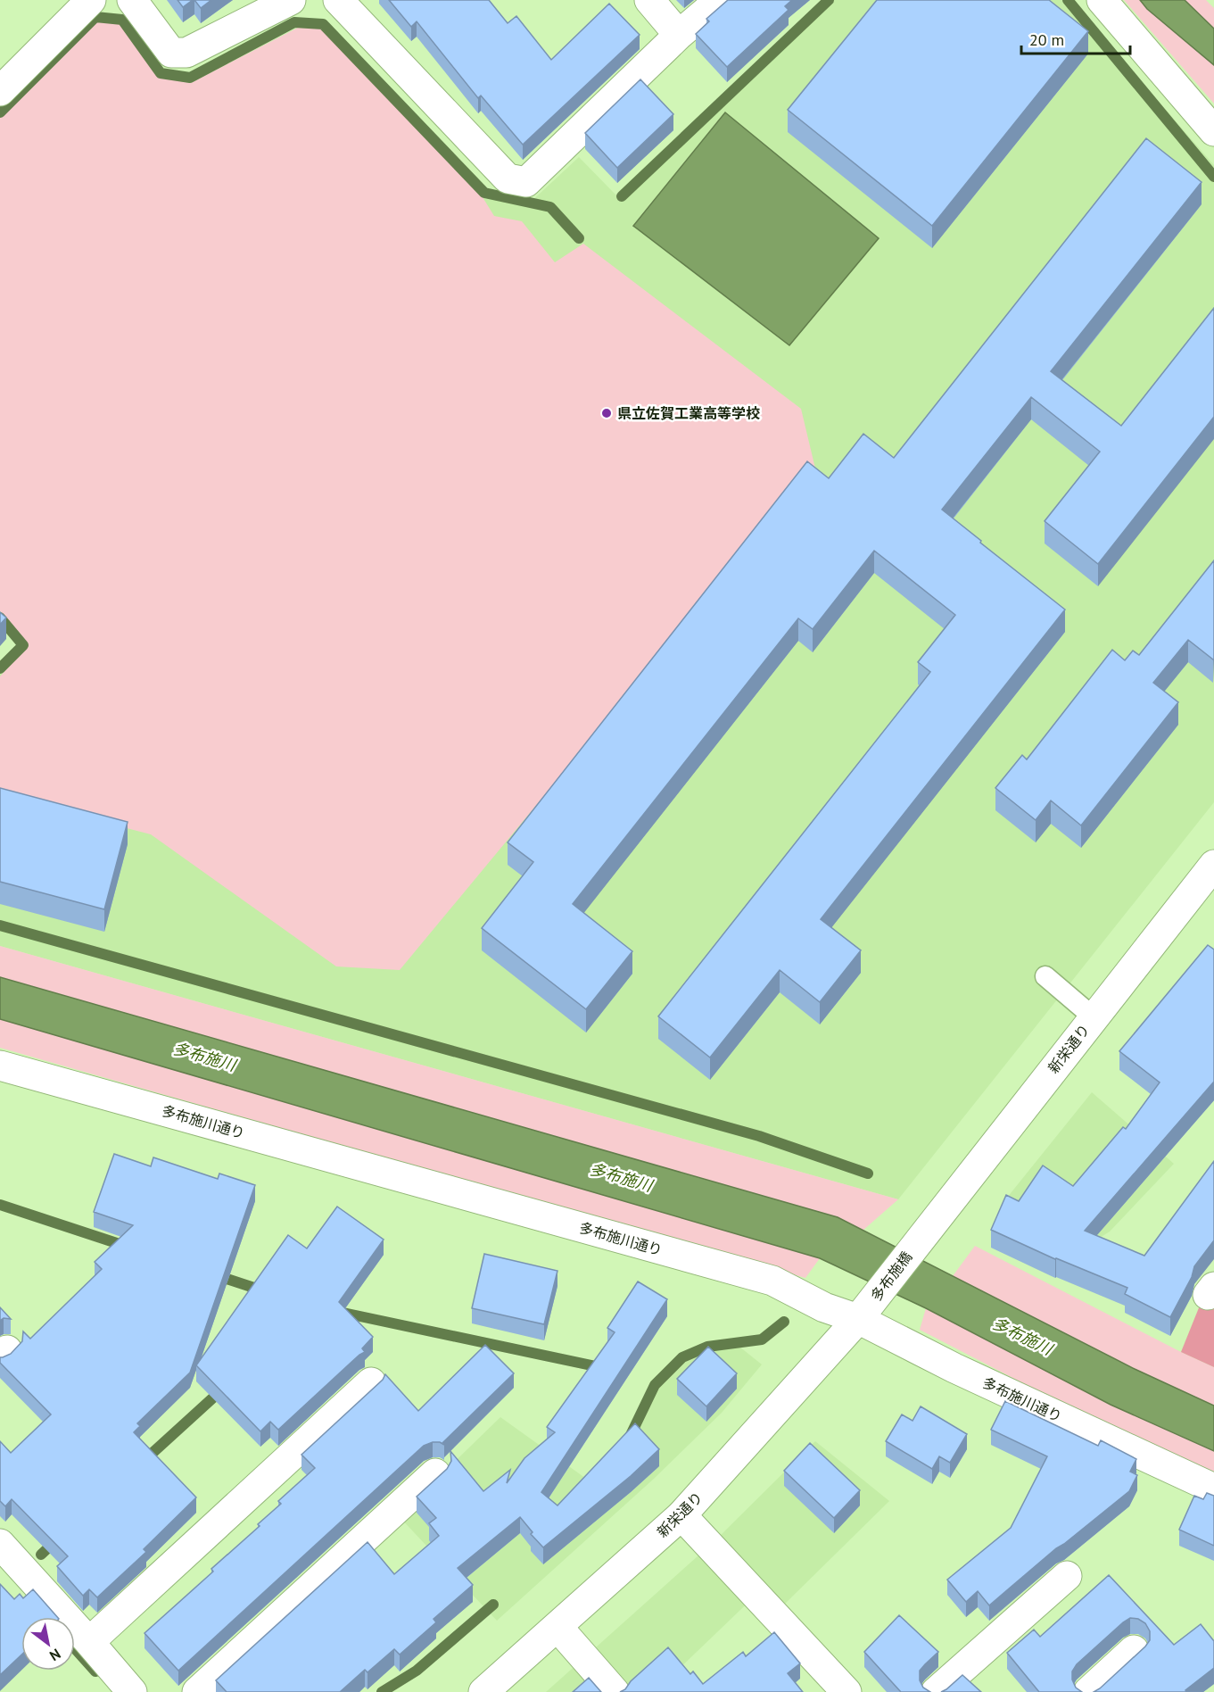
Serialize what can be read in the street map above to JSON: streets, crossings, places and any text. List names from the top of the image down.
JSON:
{
  "streets": {
    "street": ["新栄通り", "多布施川通り", "多布施橋"]
  },
  "crossings": [
    ["新栄通り", "多布施川通り"],
    ["新栄通り", "多布施橋"],
    ["多布施川通り", "多布施橋"]
  ],
  "water": ["多布施川"],
  "places": ["県立佐賀工業高等学校"],
  "scale_bar": "20 m",
  "north": "bottom right"
}
